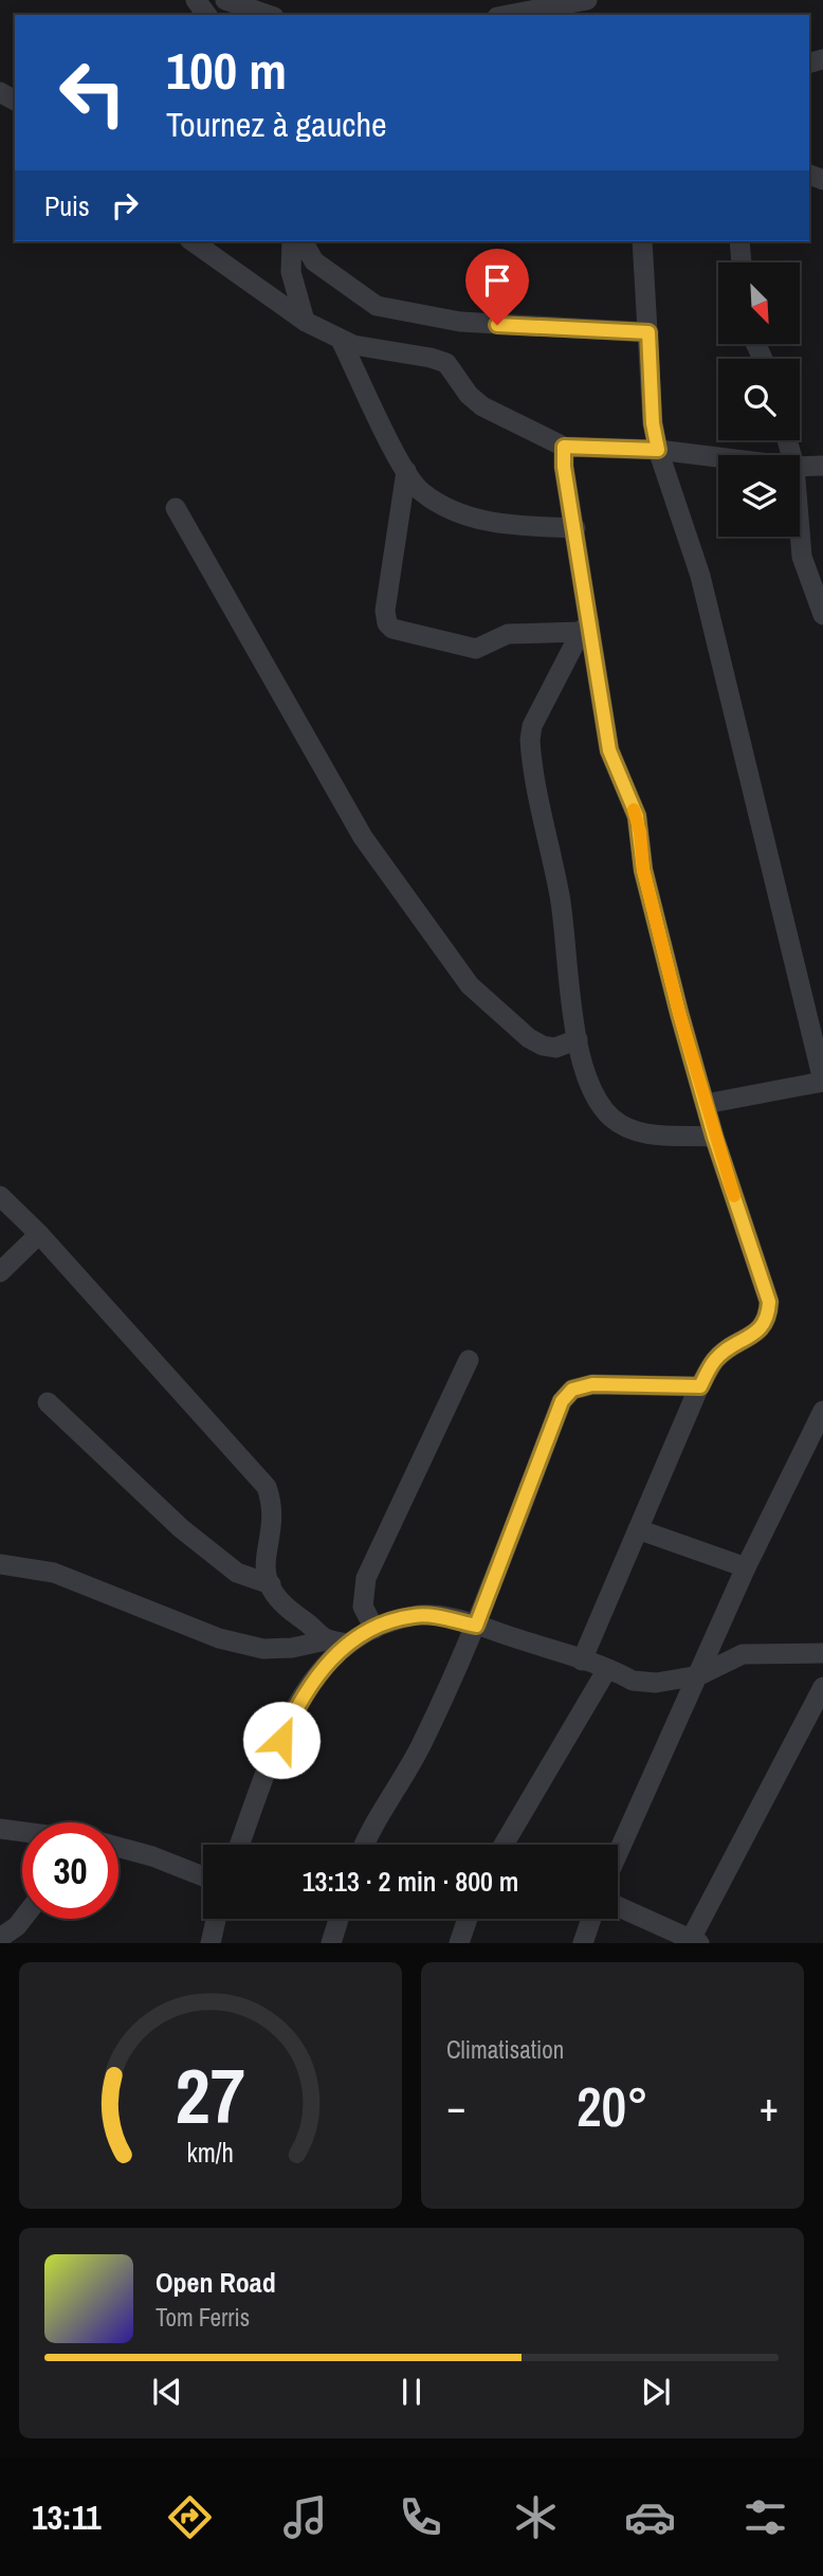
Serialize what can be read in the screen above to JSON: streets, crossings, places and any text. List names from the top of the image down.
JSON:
{
  "north": "bottom right",
  "page": {
    "turn": ["100 m", "Tournez à gauche"],
    "then": "Puis",
    "limit": "30",
    "trip": "13:13 · 2 min · 800 m",
    "tile": "Climatisation",
    "heat": ["−", "20°", "+"],
    "song": ["Open Road", "Tom Ferris"],
    "tabs": "13:11",
    "gauge": ["27", "km/h"]
  }
}
